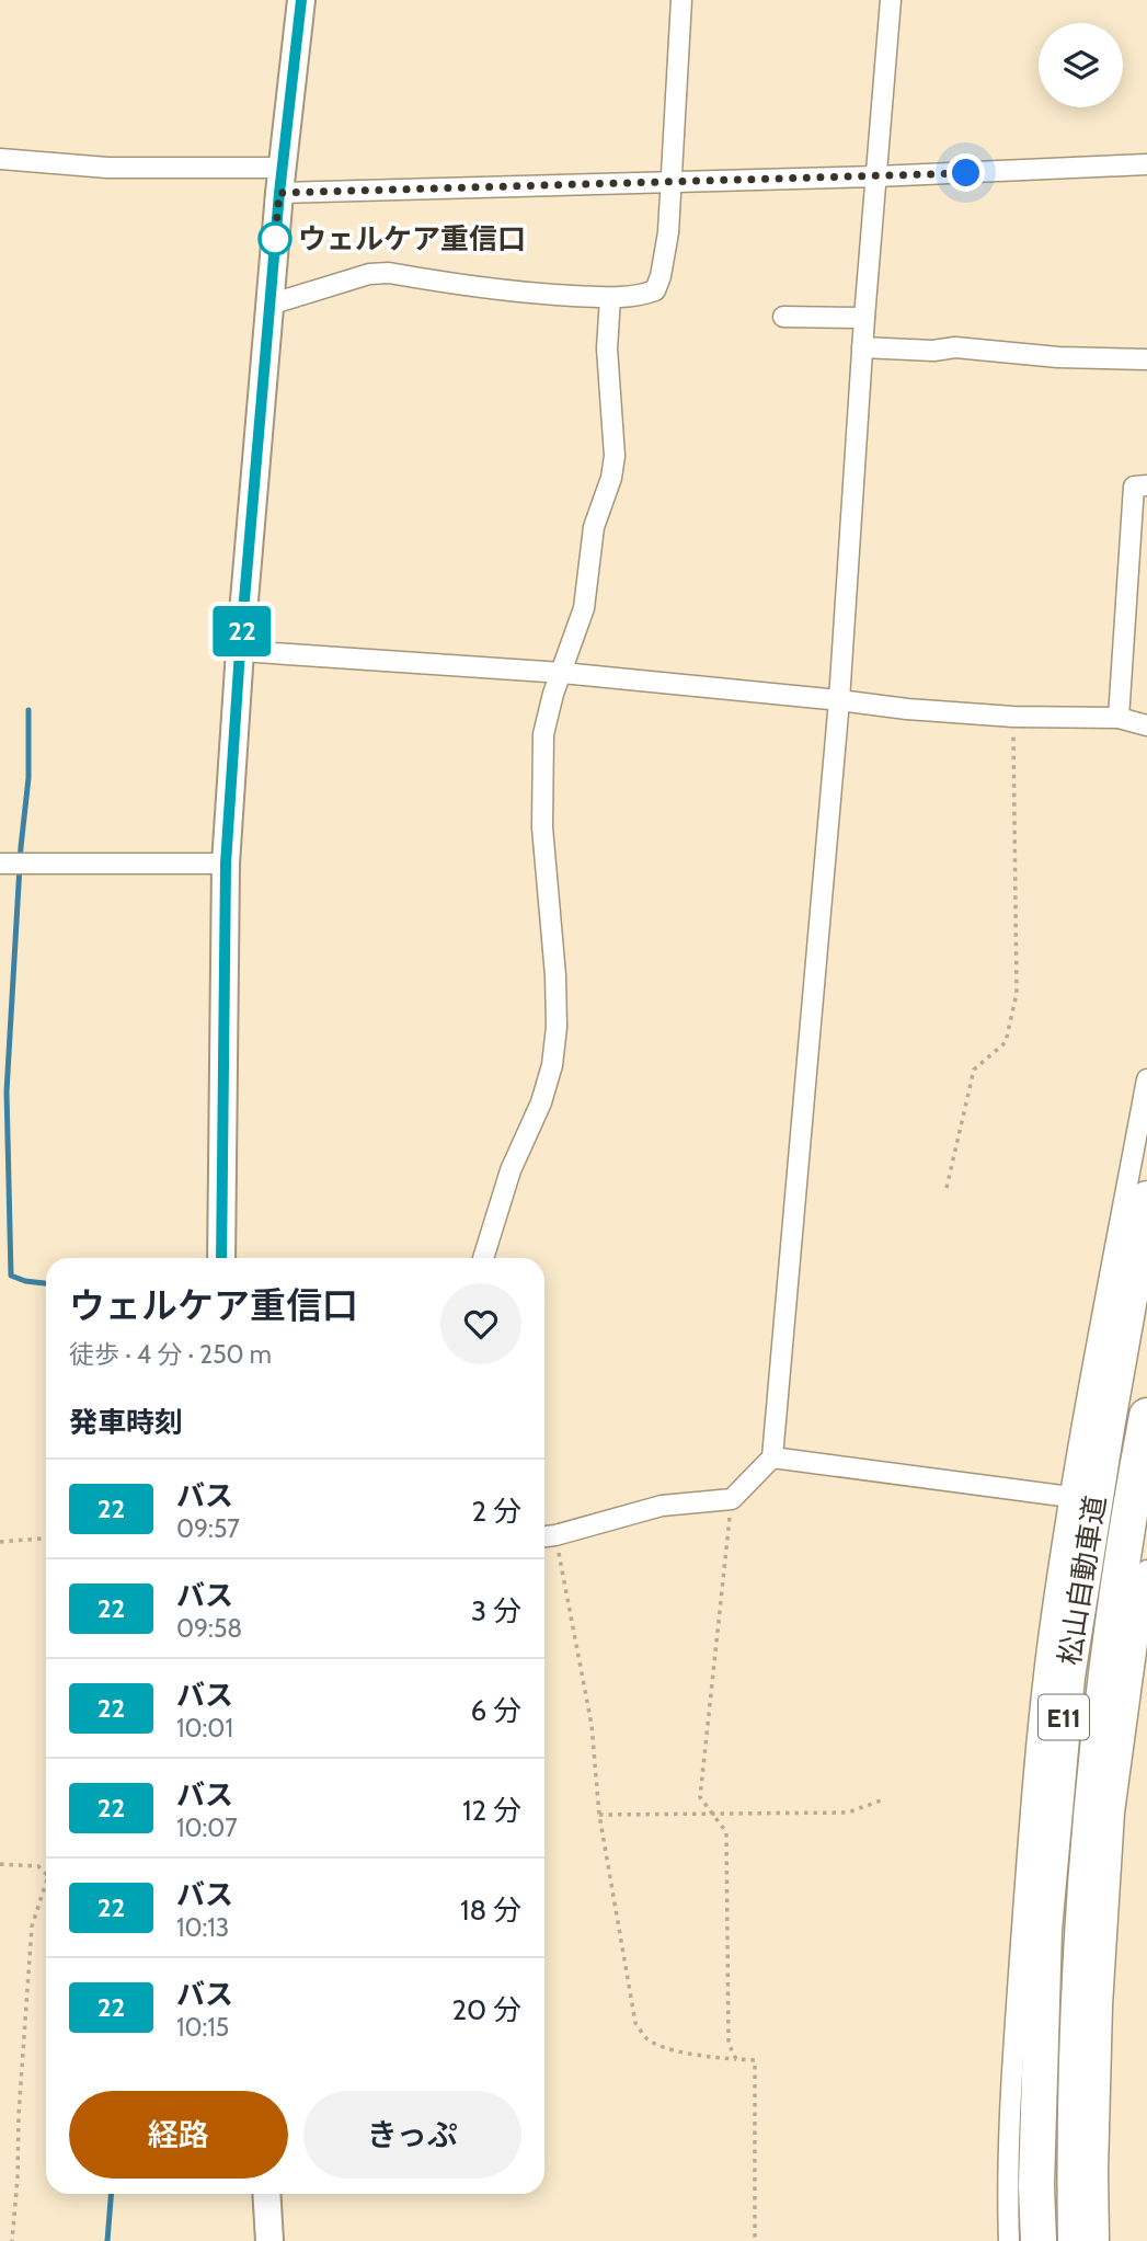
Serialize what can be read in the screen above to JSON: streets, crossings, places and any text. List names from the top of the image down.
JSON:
{
  "streets": {
    "highway": ["松山自動車道", "E11"]
  },
  "places": ["ウェルケア重信口"],
  "lines": ["bus line 22"],
  "page": {
    "on_map": "22",
    "heading": [
      ["ウェルケア重信口", "徒歩 · 4 分 · 250 m"],
      "発車時刻"
    ],
    "list": [
      {
        "mark": "22",
        "name": "バス",
        "note": "09:57",
        "value": "2 分"
      },
      {
        "mark": "22",
        "name": "バス",
        "note": "09:58",
        "value": "3 分"
      },
      {
        "mark": "22",
        "name": "バス",
        "note": "10:01",
        "value": "6 分"
      },
      {
        "mark": "22",
        "name": "バス",
        "note": "10:07",
        "value": "12 分"
      },
      {
        "mark": "22",
        "name": "バス",
        "note": "10:13",
        "value": "18 分"
      },
      {
        "mark": "22",
        "name": "バス",
        "note": "10:15",
        "value": "20 分"
      }
    ],
    "buttons": ["経路", "きっぷ"]
  }
}
